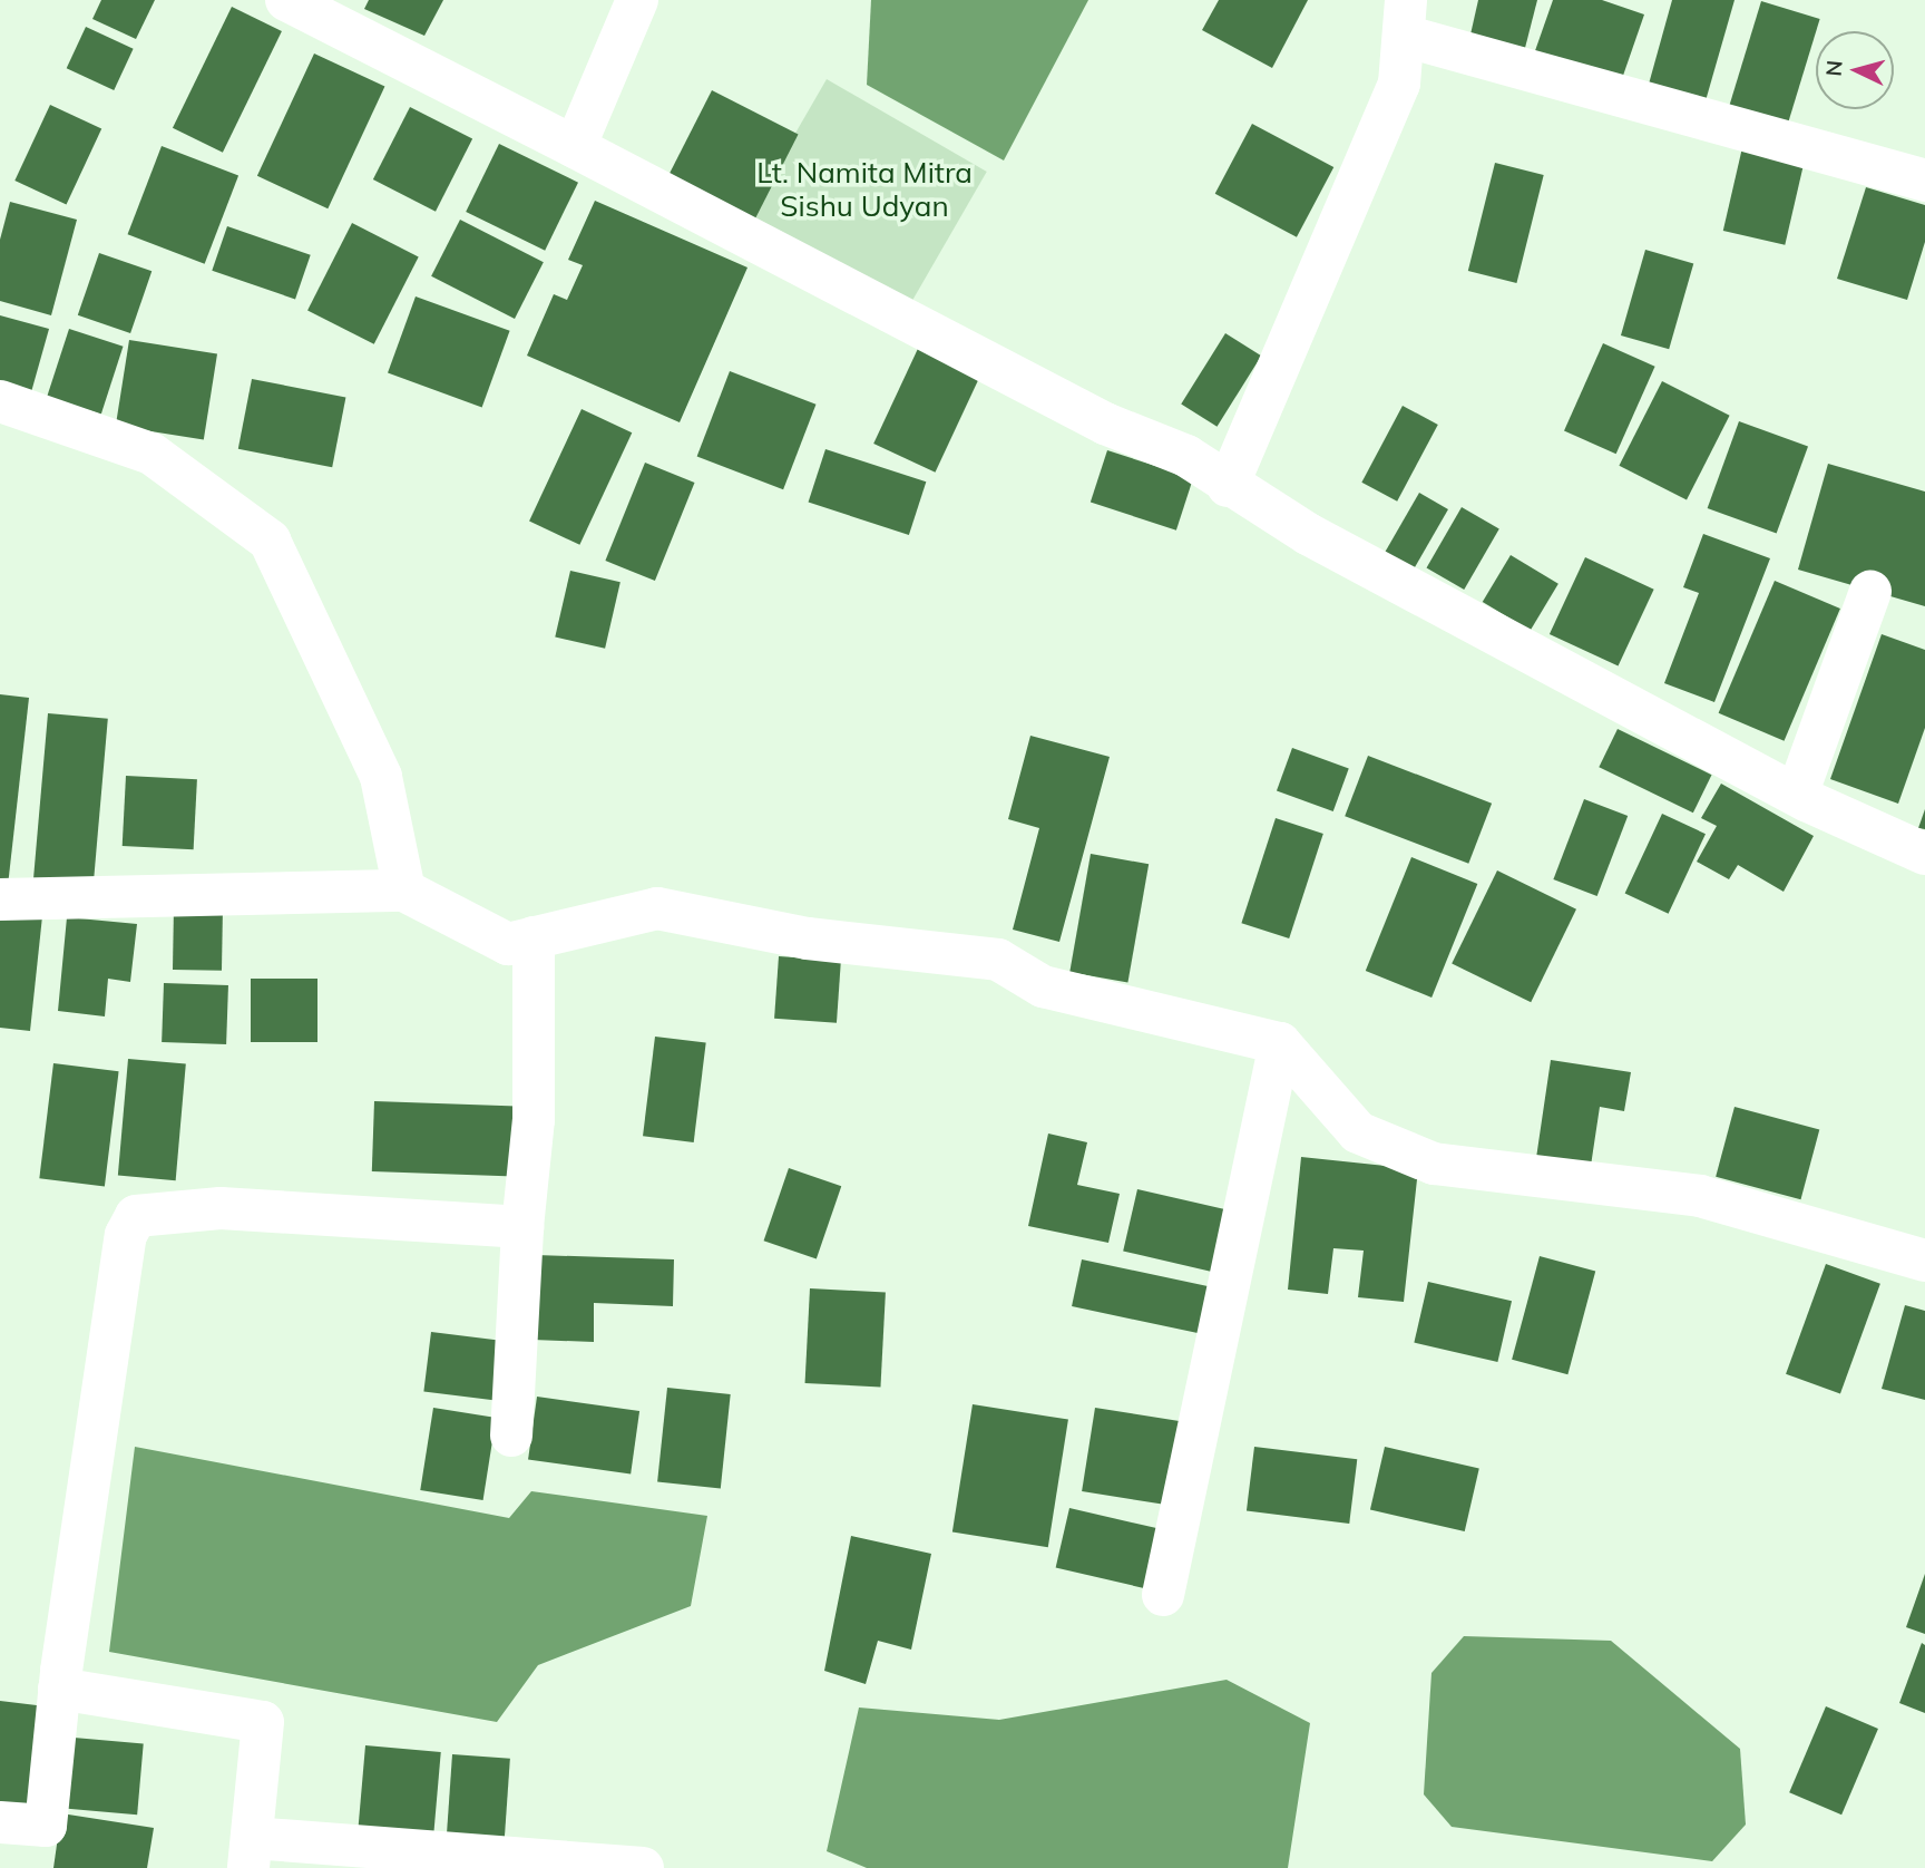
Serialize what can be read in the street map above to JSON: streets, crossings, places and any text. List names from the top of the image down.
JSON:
{
  "parks": ["Lt. Namita Mitra Sishu Udyan"],
  "north": "left"
}
